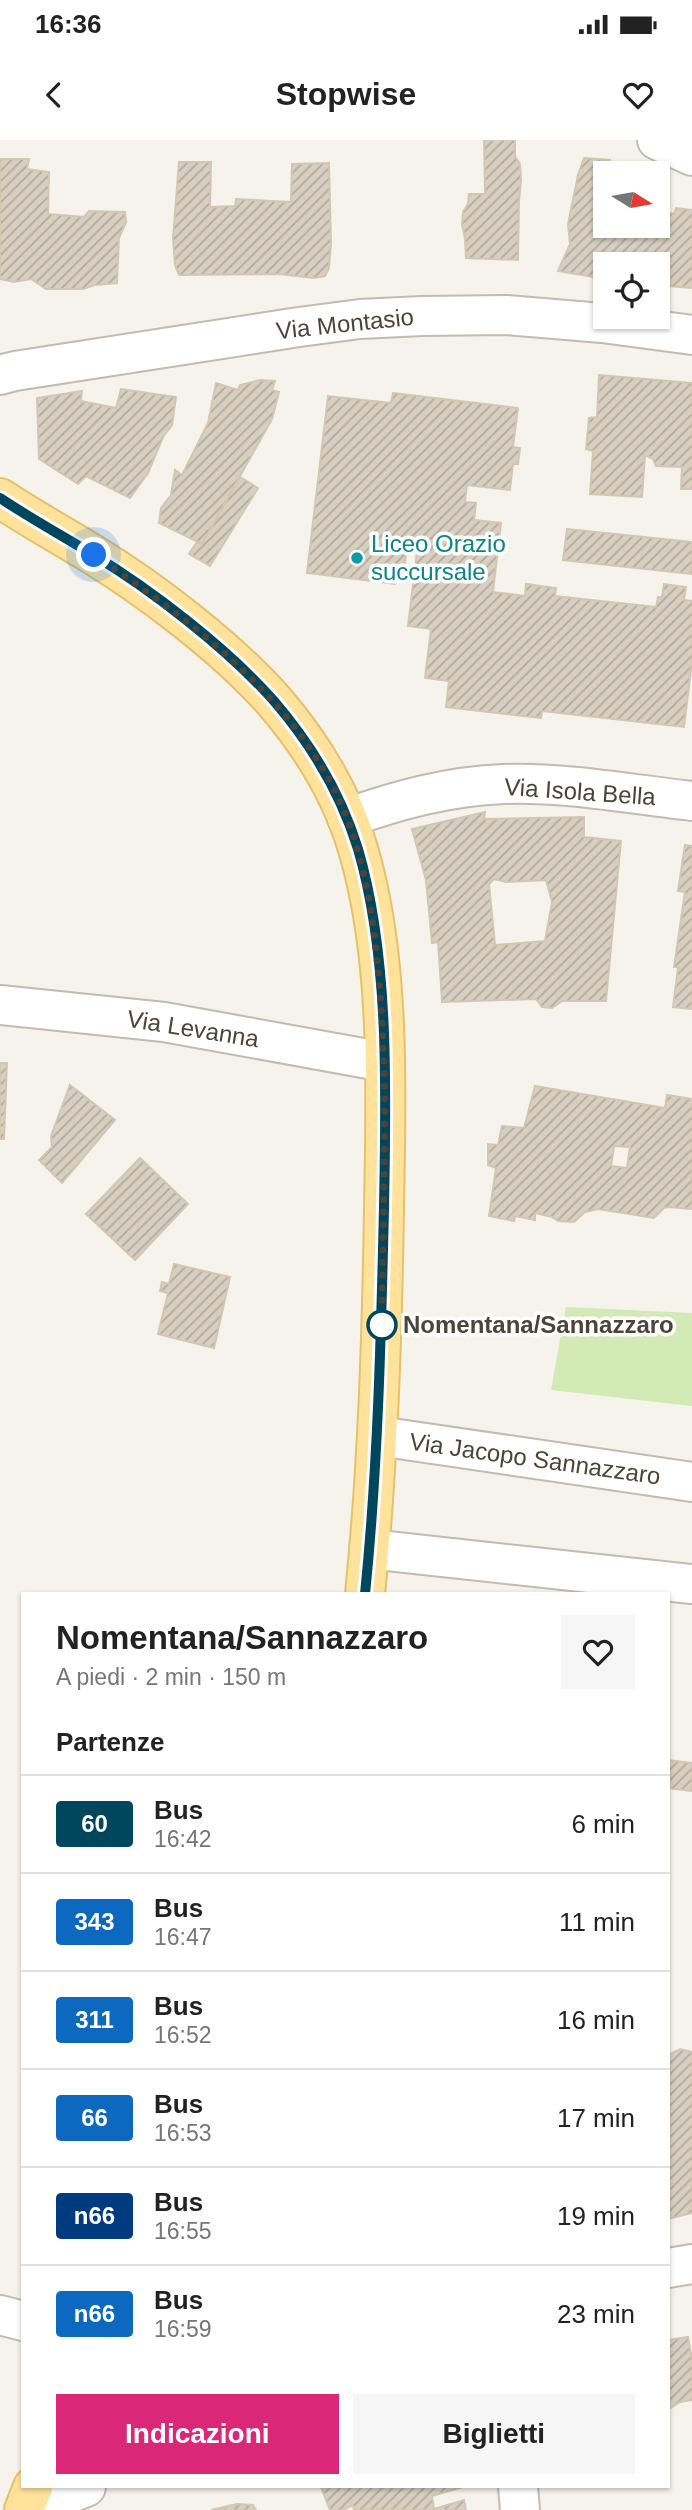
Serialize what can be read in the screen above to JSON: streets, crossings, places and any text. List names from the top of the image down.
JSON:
{
  "streets": {
    "street": [
      "Via Montasio",
      "Via Isola Bella",
      "Via Levanna",
      "Via Jacopo Sannazzaro"
    ]
  },
  "places": ["Liceo Orazio succursale", "Nomentana/Sannazzaro"],
  "lines": ["bus line 60"],
  "north": "right",
  "page": {
    "status": "16:36",
    "header": "Stopwise",
    "heading": [
      ["Nomentana/Sannazzaro", "A piedi · 2 min · 150 m"],
      "Partenze"
    ],
    "list": [
      {
        "mark": "60",
        "name": "Bus",
        "note": "16:42",
        "value": "6 min"
      },
      {
        "mark": "343",
        "name": "Bus",
        "note": "16:47",
        "value": "11 min"
      },
      {
        "mark": "311",
        "name": "Bus",
        "note": "16:52",
        "value": "16 min"
      },
      {
        "mark": "66",
        "name": "Bus",
        "note": "16:53",
        "value": "17 min"
      },
      {
        "mark": "n66",
        "name": "Bus",
        "note": "16:55",
        "value": "19 min"
      },
      {
        "mark": "n66",
        "name": "Bus",
        "note": "16:59",
        "value": "23 min"
      }
    ],
    "buttons": ["Indicazioni", "Biglietti"]
  }
}
